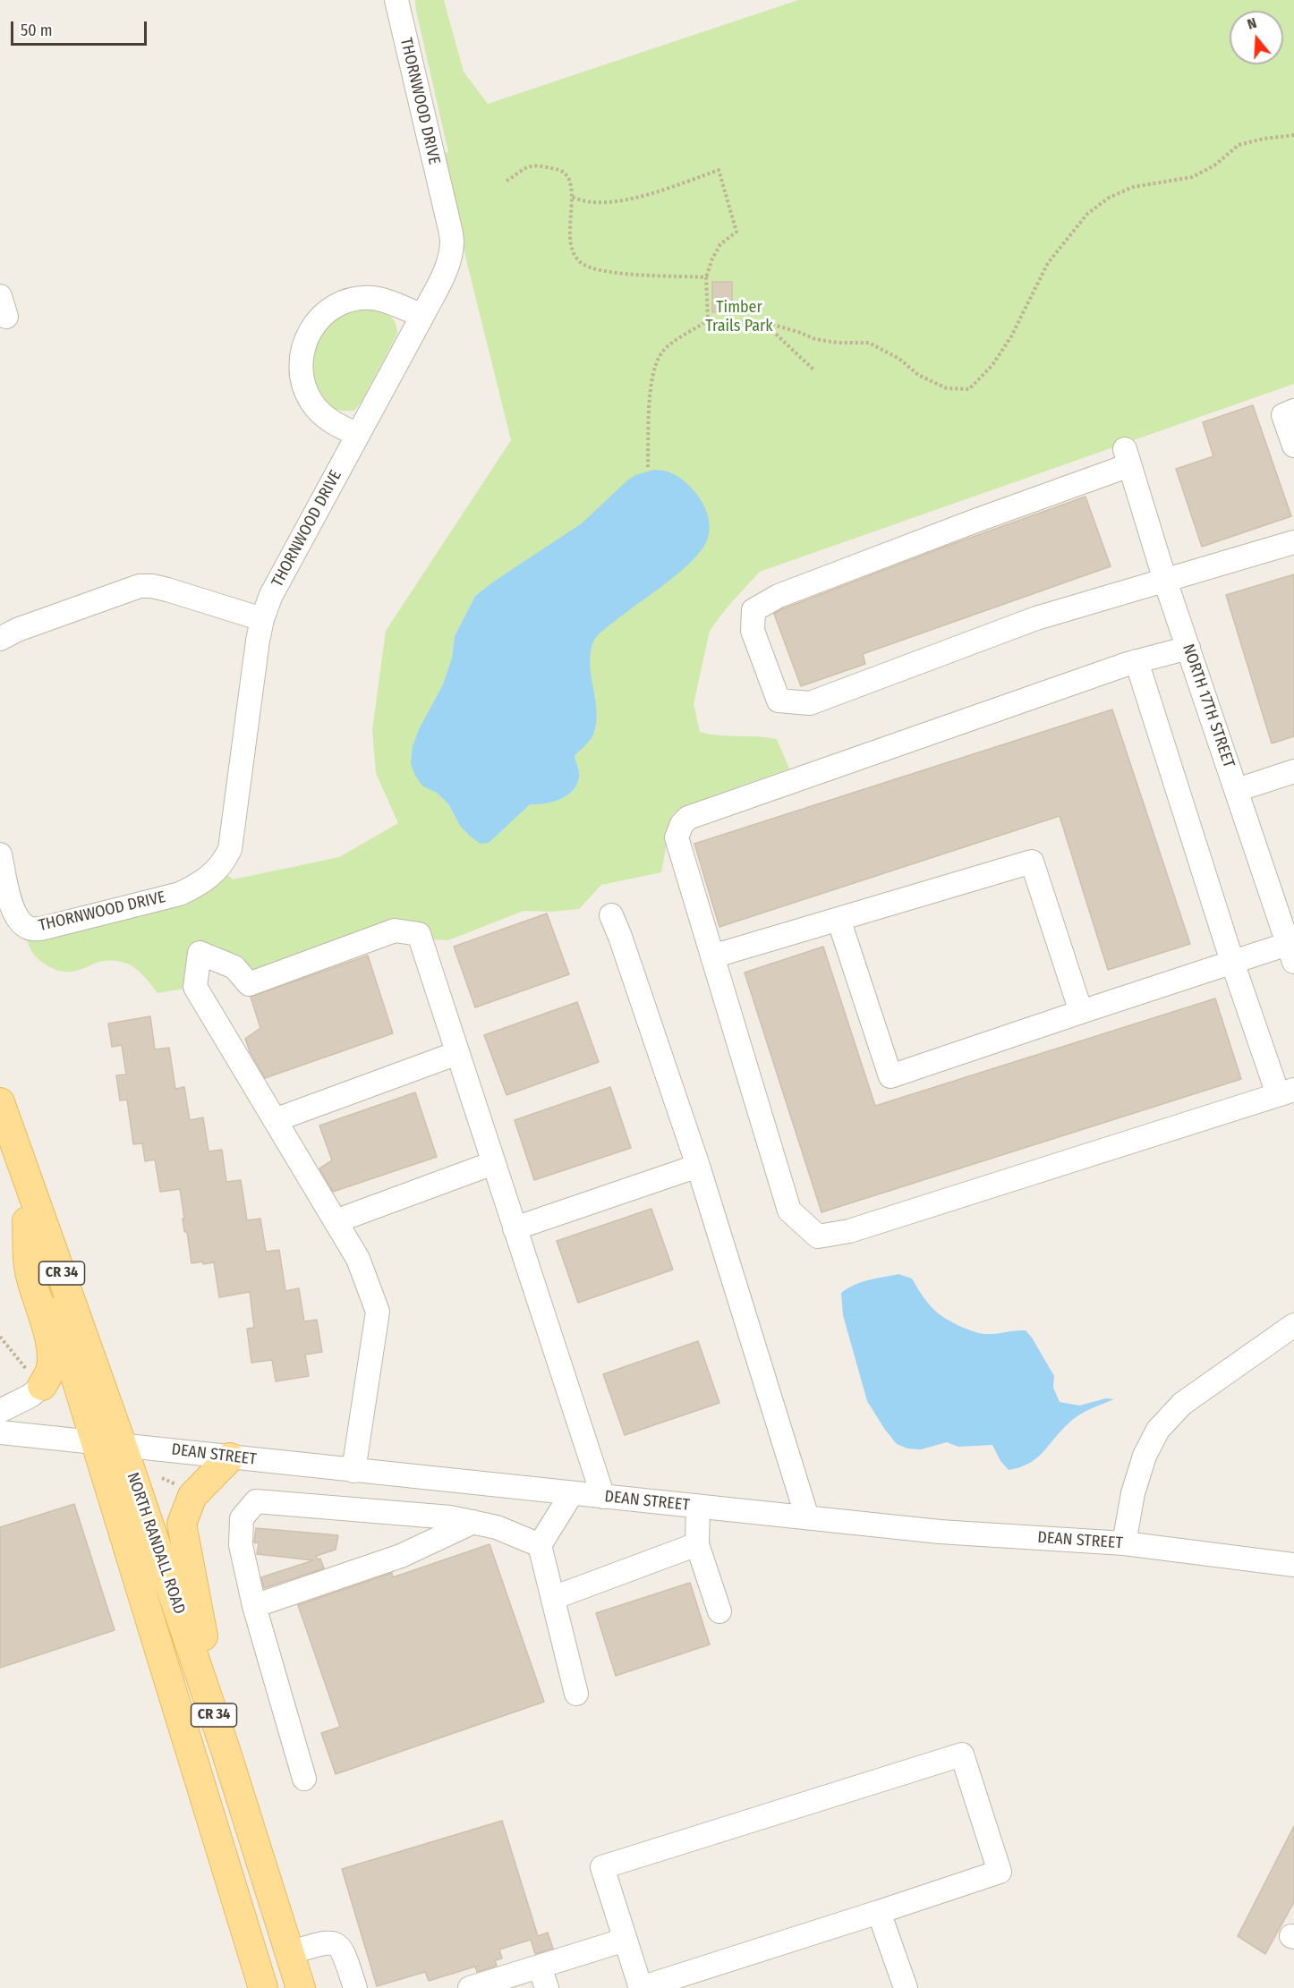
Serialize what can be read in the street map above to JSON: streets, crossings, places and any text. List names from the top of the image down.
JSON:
{
  "streets": {
    "main road": ["CR 34", "NORTH RANDALL ROAD"],
    "street": ["THORNWOOD DRIVE", "NORTH 17TH STREET", "DEAN STREET"]
  },
  "crossings": [
    ["DEAN STREET", "NORTH RANDALL ROAD"]
  ],
  "parks": ["Timber Trails Park"],
  "scale_bar": "50 m",
  "north": "top"
}
